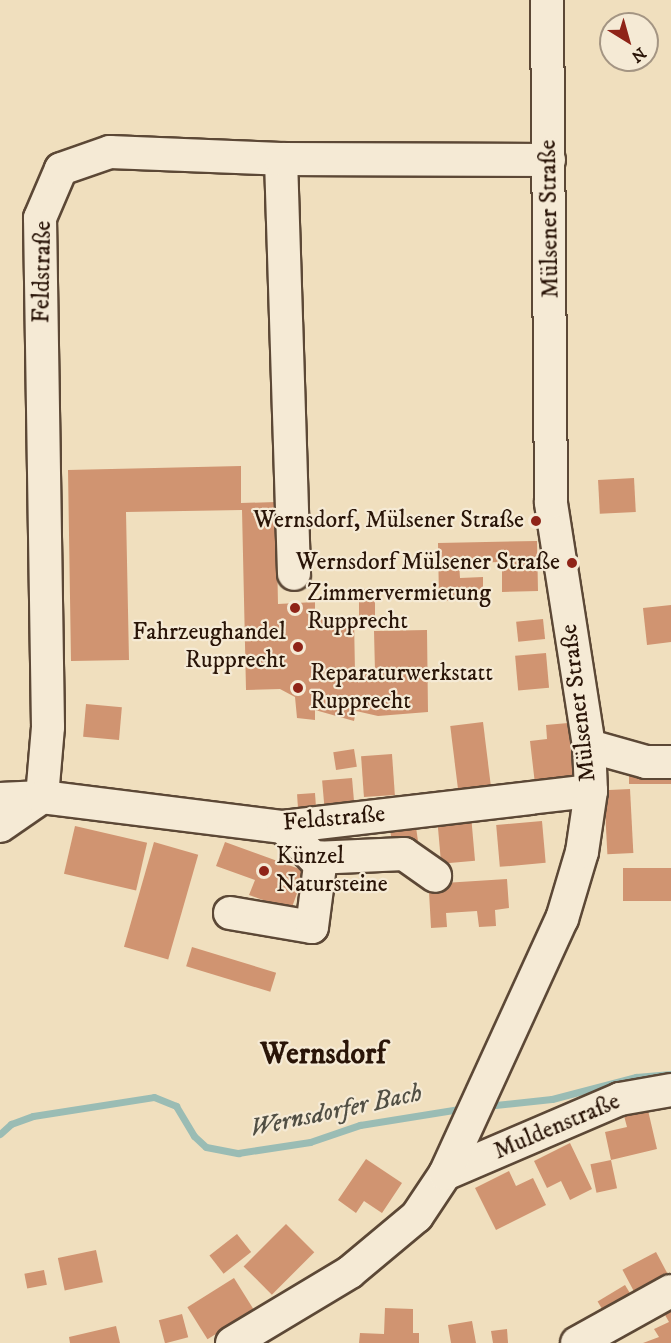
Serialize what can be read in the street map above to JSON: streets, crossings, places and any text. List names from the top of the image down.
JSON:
{
  "streets": {
    "street": ["Mülsener Straße", "Feldstraße", "Muldenstraße"]
  },
  "crossings": [
    ["Mülsener Straße", "Feldstraße"],
    ["Mülsener Straße", "Muldenstraße"]
  ],
  "districts": ["Wernsdorf"],
  "water": ["Wernsdorfer Bach"],
  "places": [
    "Wernsdorf, Mülsener Straße",
    "Wernsdorf Mülsener Straße",
    "Zimmervermietung Rupprecht",
    "Fahrzeughandel Rupprecht",
    "Reparaturwerkstatt Rupprecht",
    "Künzel Natursteine"
  ],
  "north": "bottom right"
}
